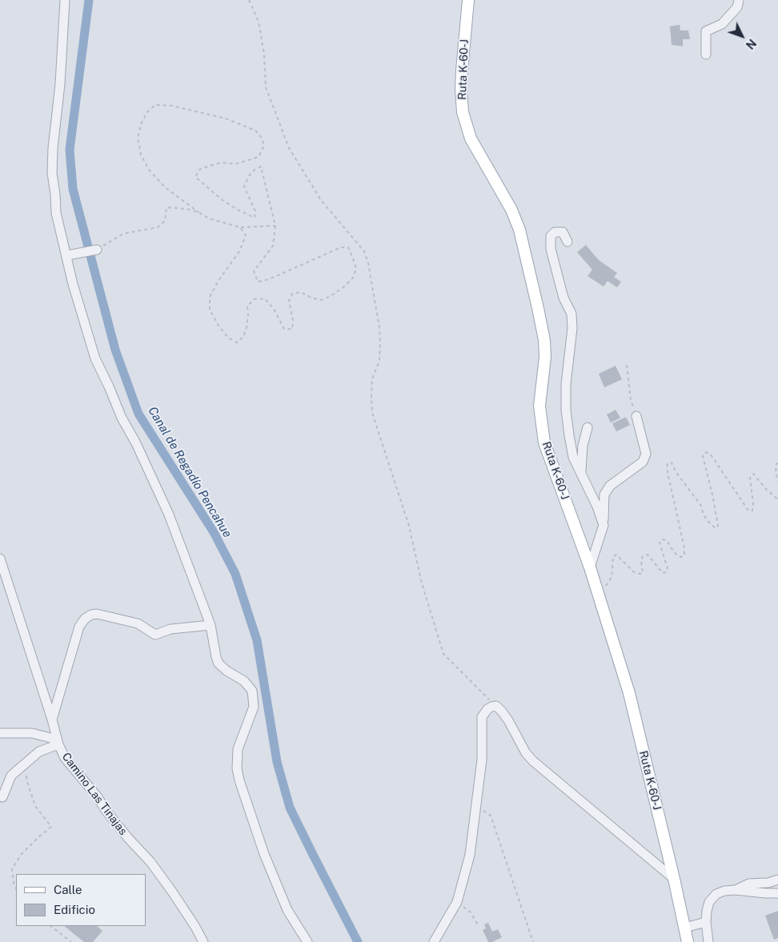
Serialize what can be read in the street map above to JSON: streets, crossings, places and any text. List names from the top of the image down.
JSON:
{
  "streets": {
    "main road": ["Ruta K-60-J"],
    "street": ["Camino Las Tinajas"]
  },
  "water": ["Canal de Regadío Pencahue"],
  "legend": ["Calle", "Edificio"],
  "north": "bottom right"
}
